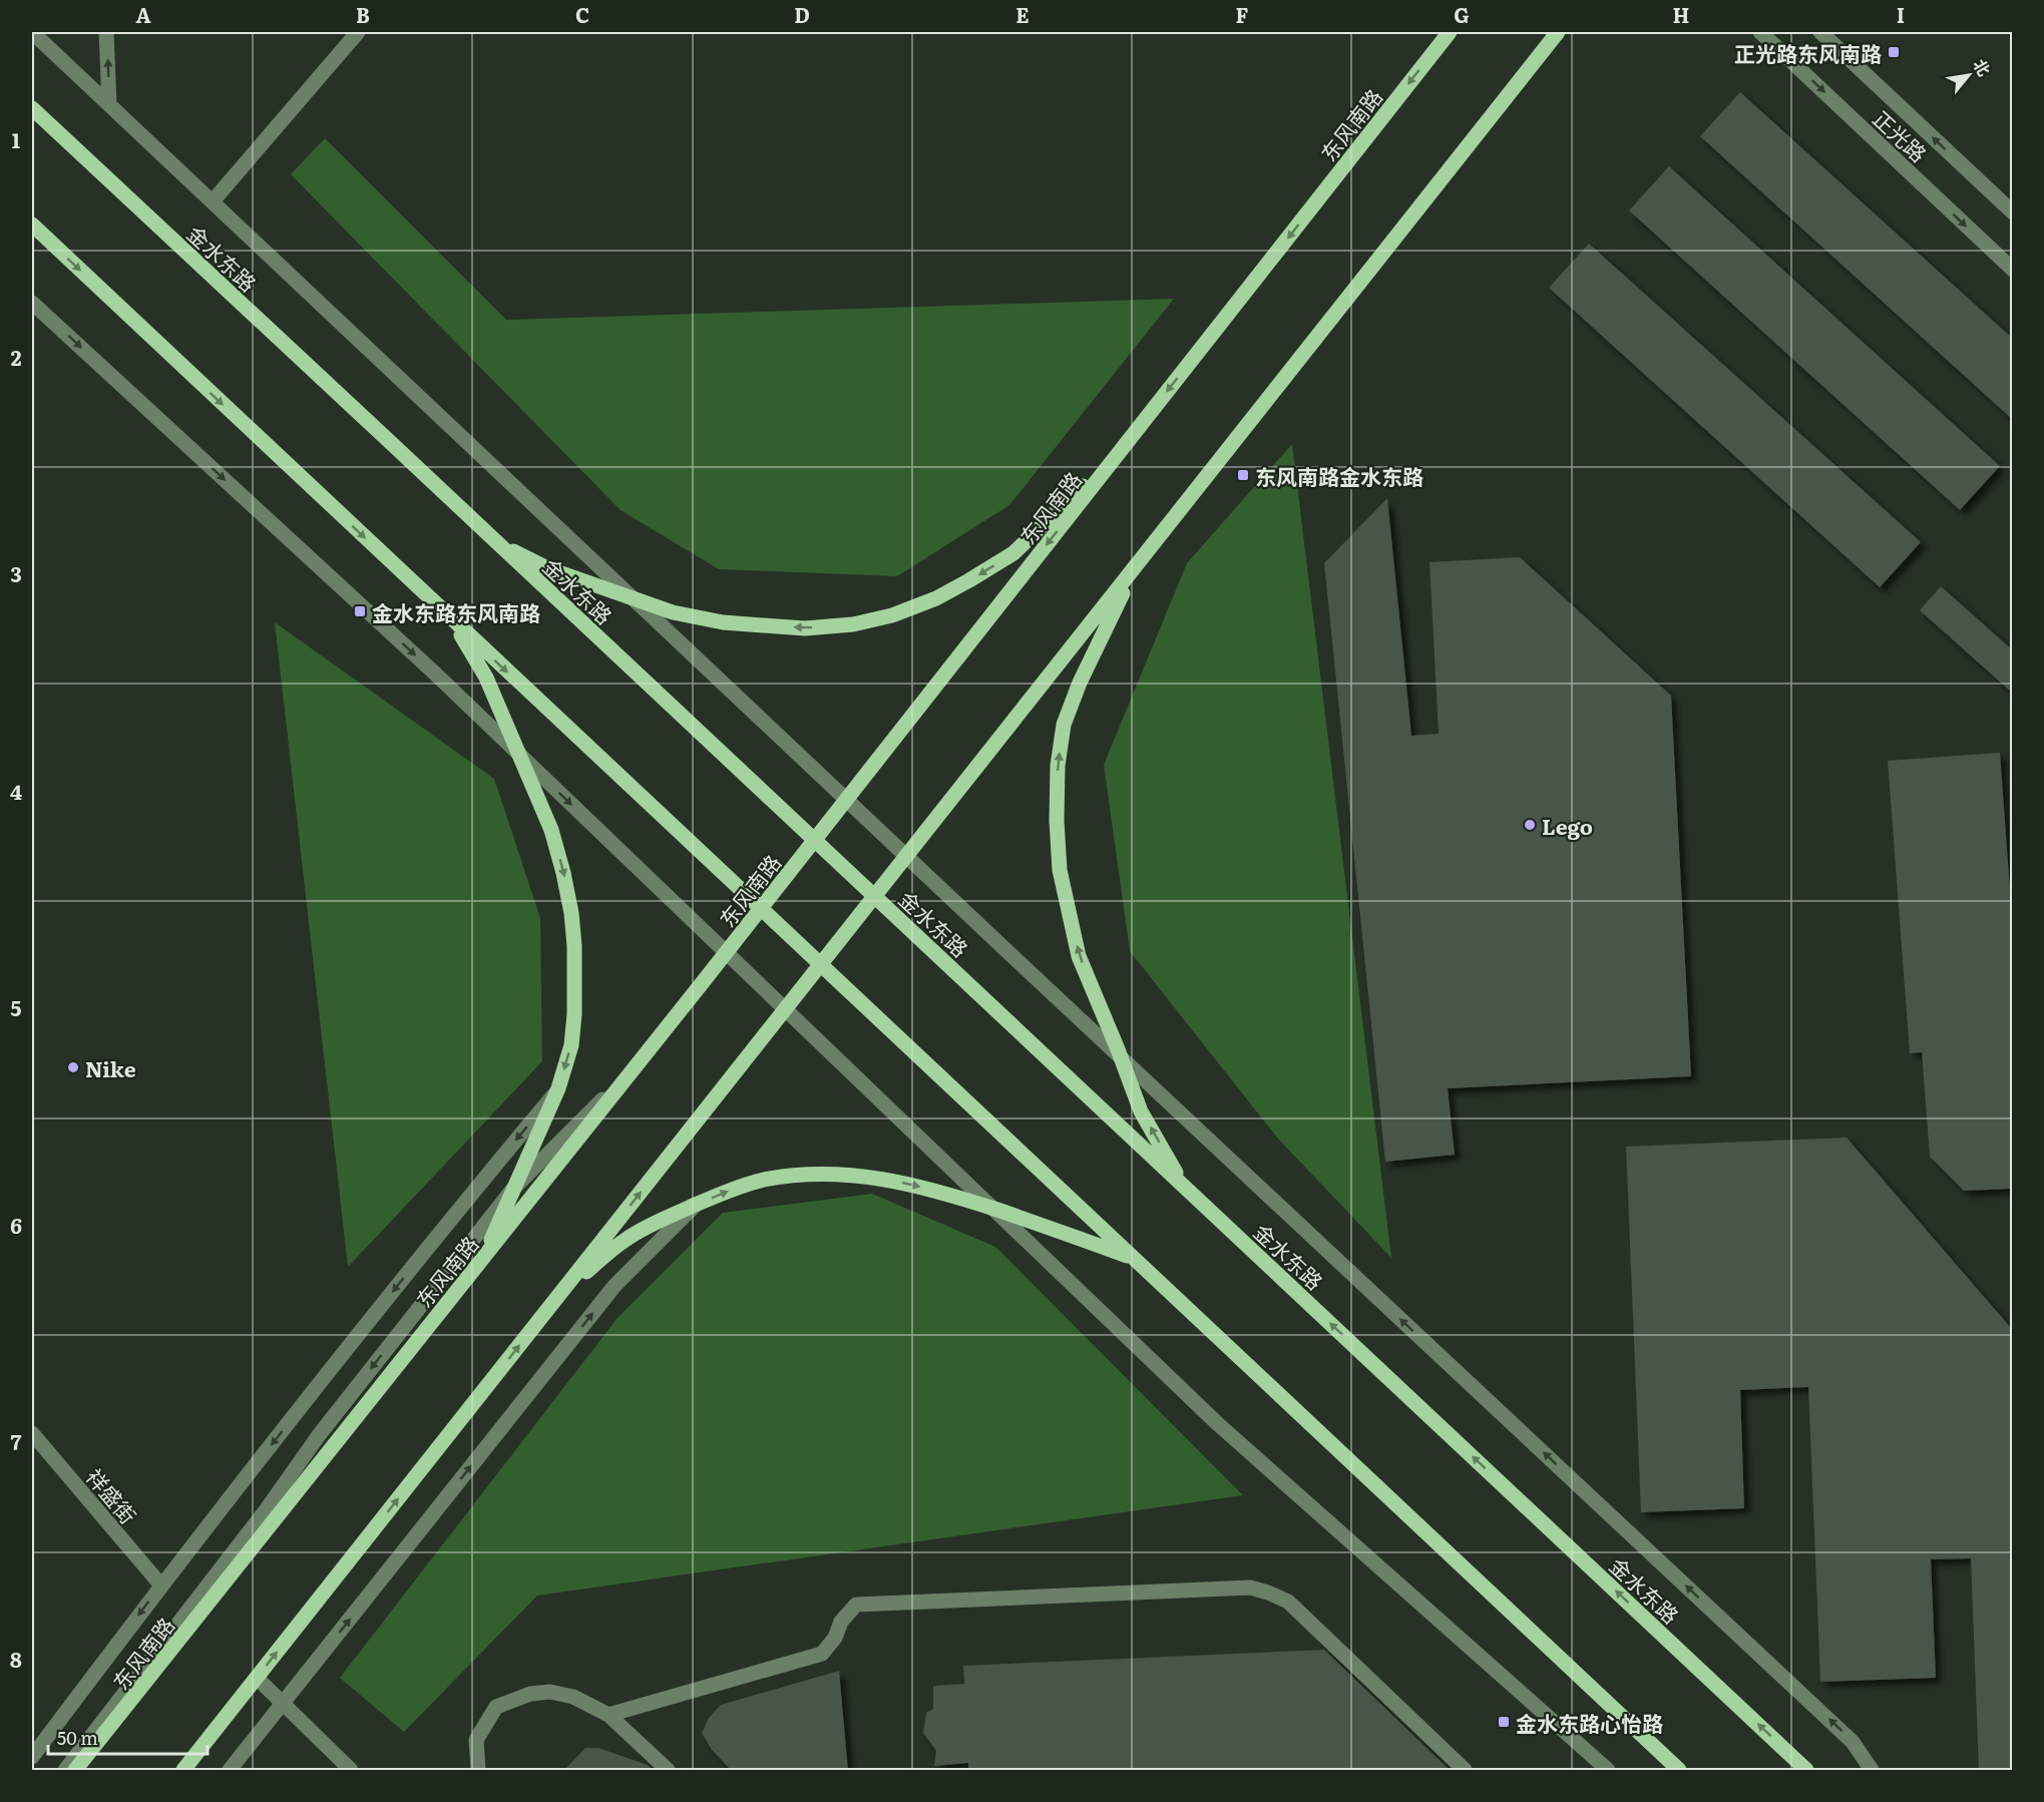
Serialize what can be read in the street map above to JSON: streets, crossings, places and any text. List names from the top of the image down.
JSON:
{
  "streets": {
    "main road": ["东风南路", "金水东路"],
    "street": ["正光路", "祥盛街"]
  },
  "crossings": [
    ["东风南路", "金水东路"]
  ],
  "places": {
    "transit": [
      "正光路东风南路",
      "东风南路金水东路",
      "金水东路东风南路",
      "金水东路心怡路"
    ],
    "other": ["Lego", "Nike"]
  },
  "scale_bar": "50 m",
  "north": "top right",
  "grid": {
    "columns": [
      "A",
      "B",
      "C",
      "D",
      "E",
      "F",
      "G",
      "H",
      "I"
    ],
    "rows": [
      "1",
      "2",
      "3",
      "4",
      "5",
      "6",
      "7",
      "8"
    ]
  }
}
